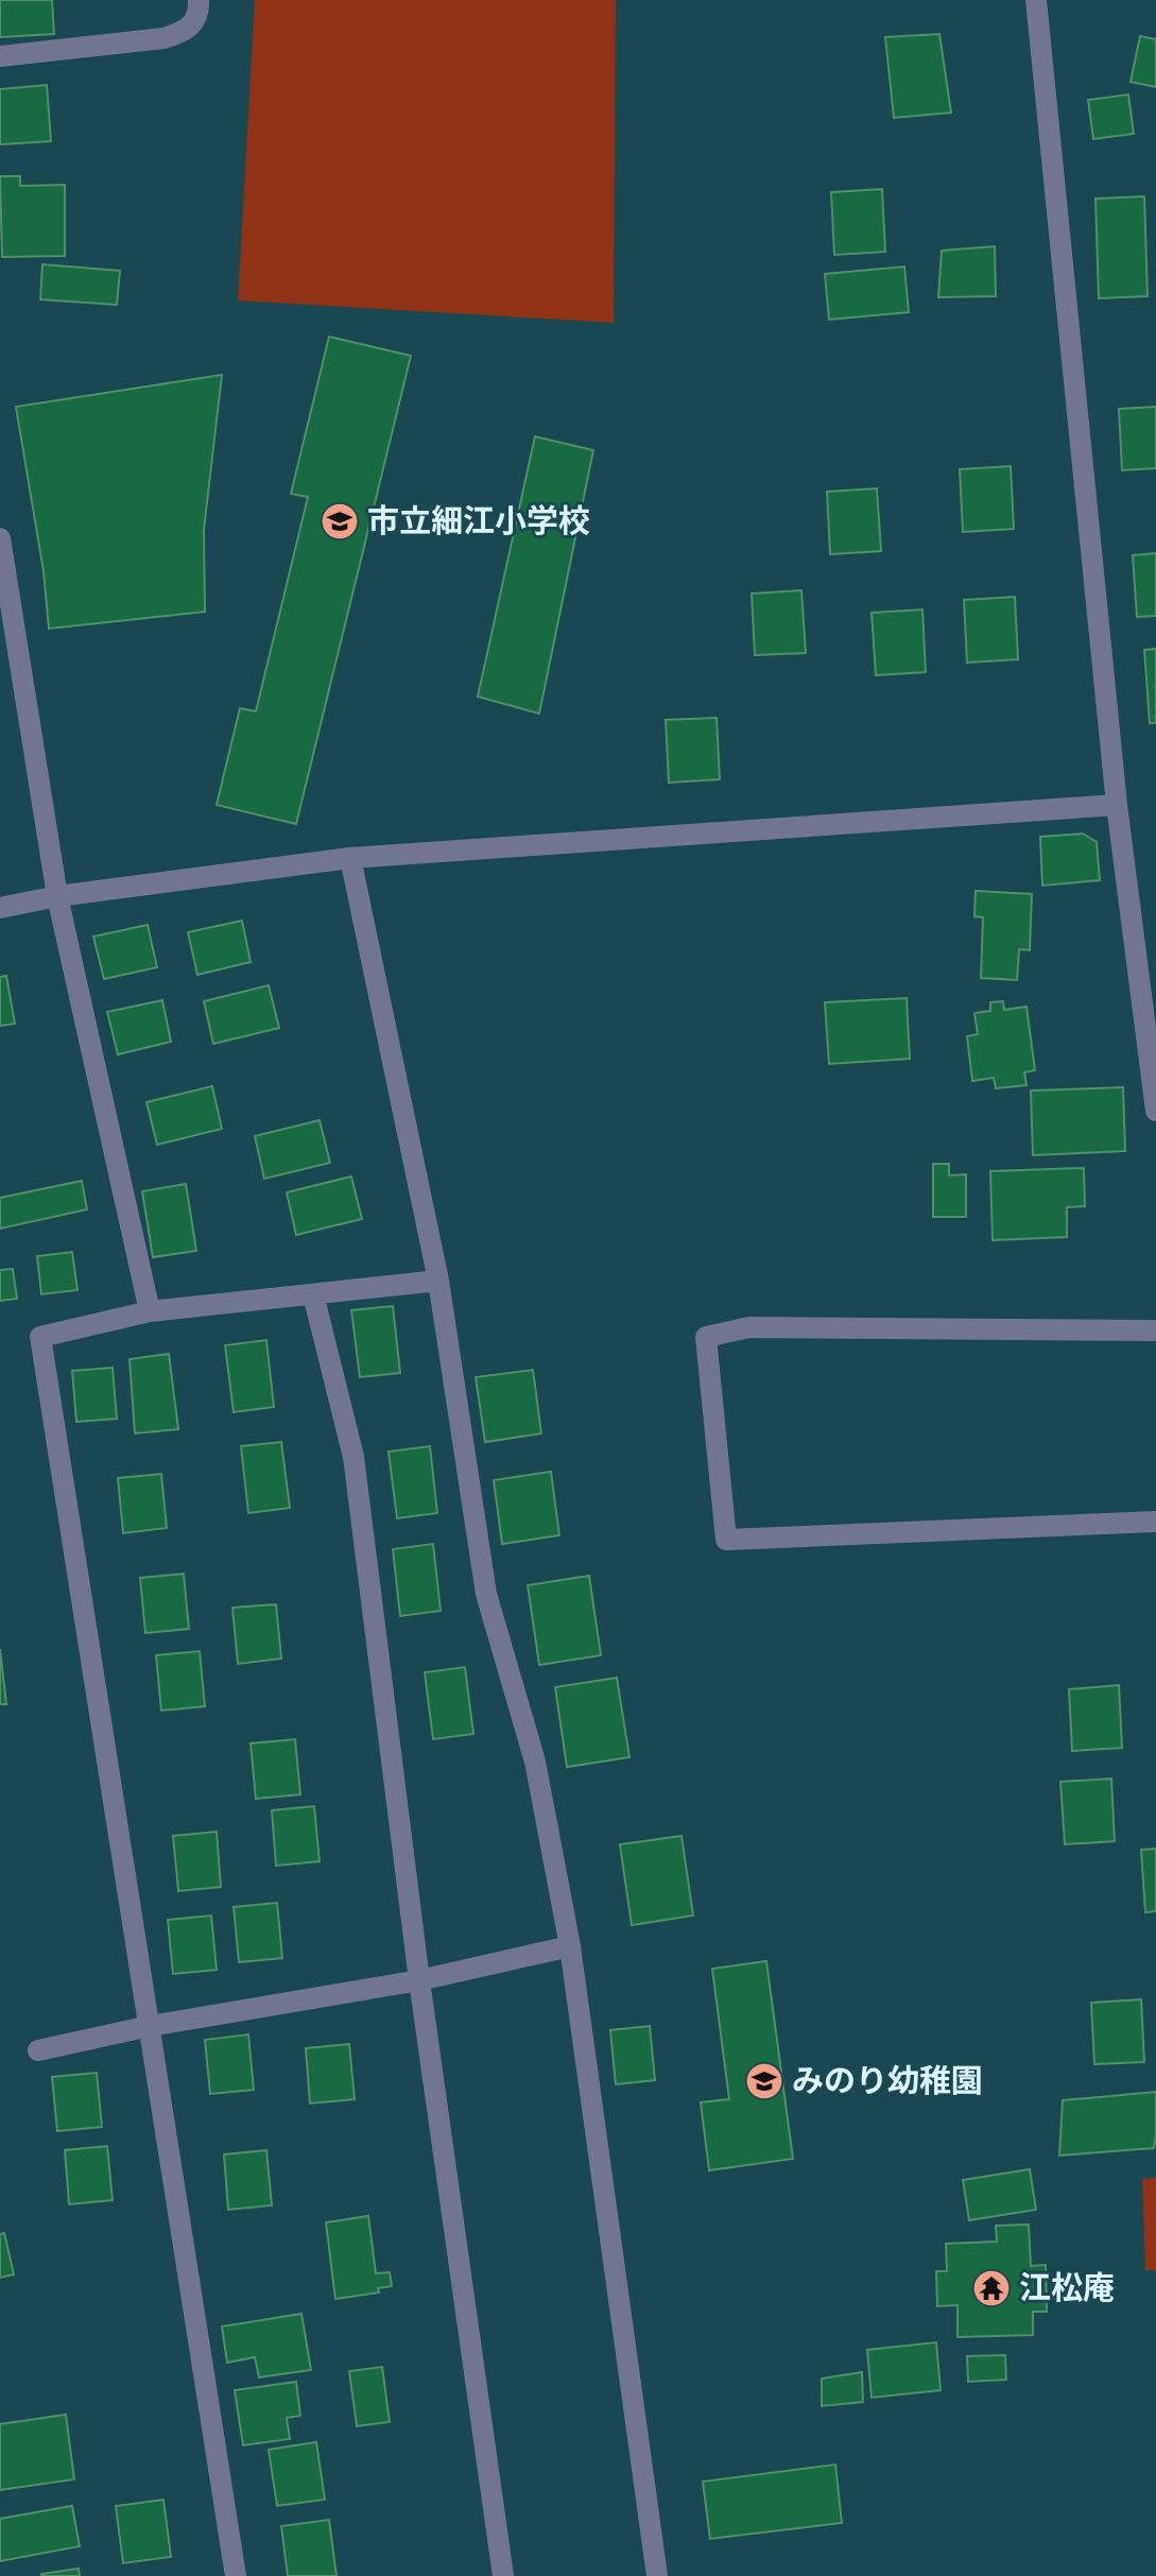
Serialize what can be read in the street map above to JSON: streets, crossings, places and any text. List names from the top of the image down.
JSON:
{
  "places": {
    "school or university": ["市立細江小学校", "みのり幼稚園"],
    "temple": ["江松庵"]
  }
}
